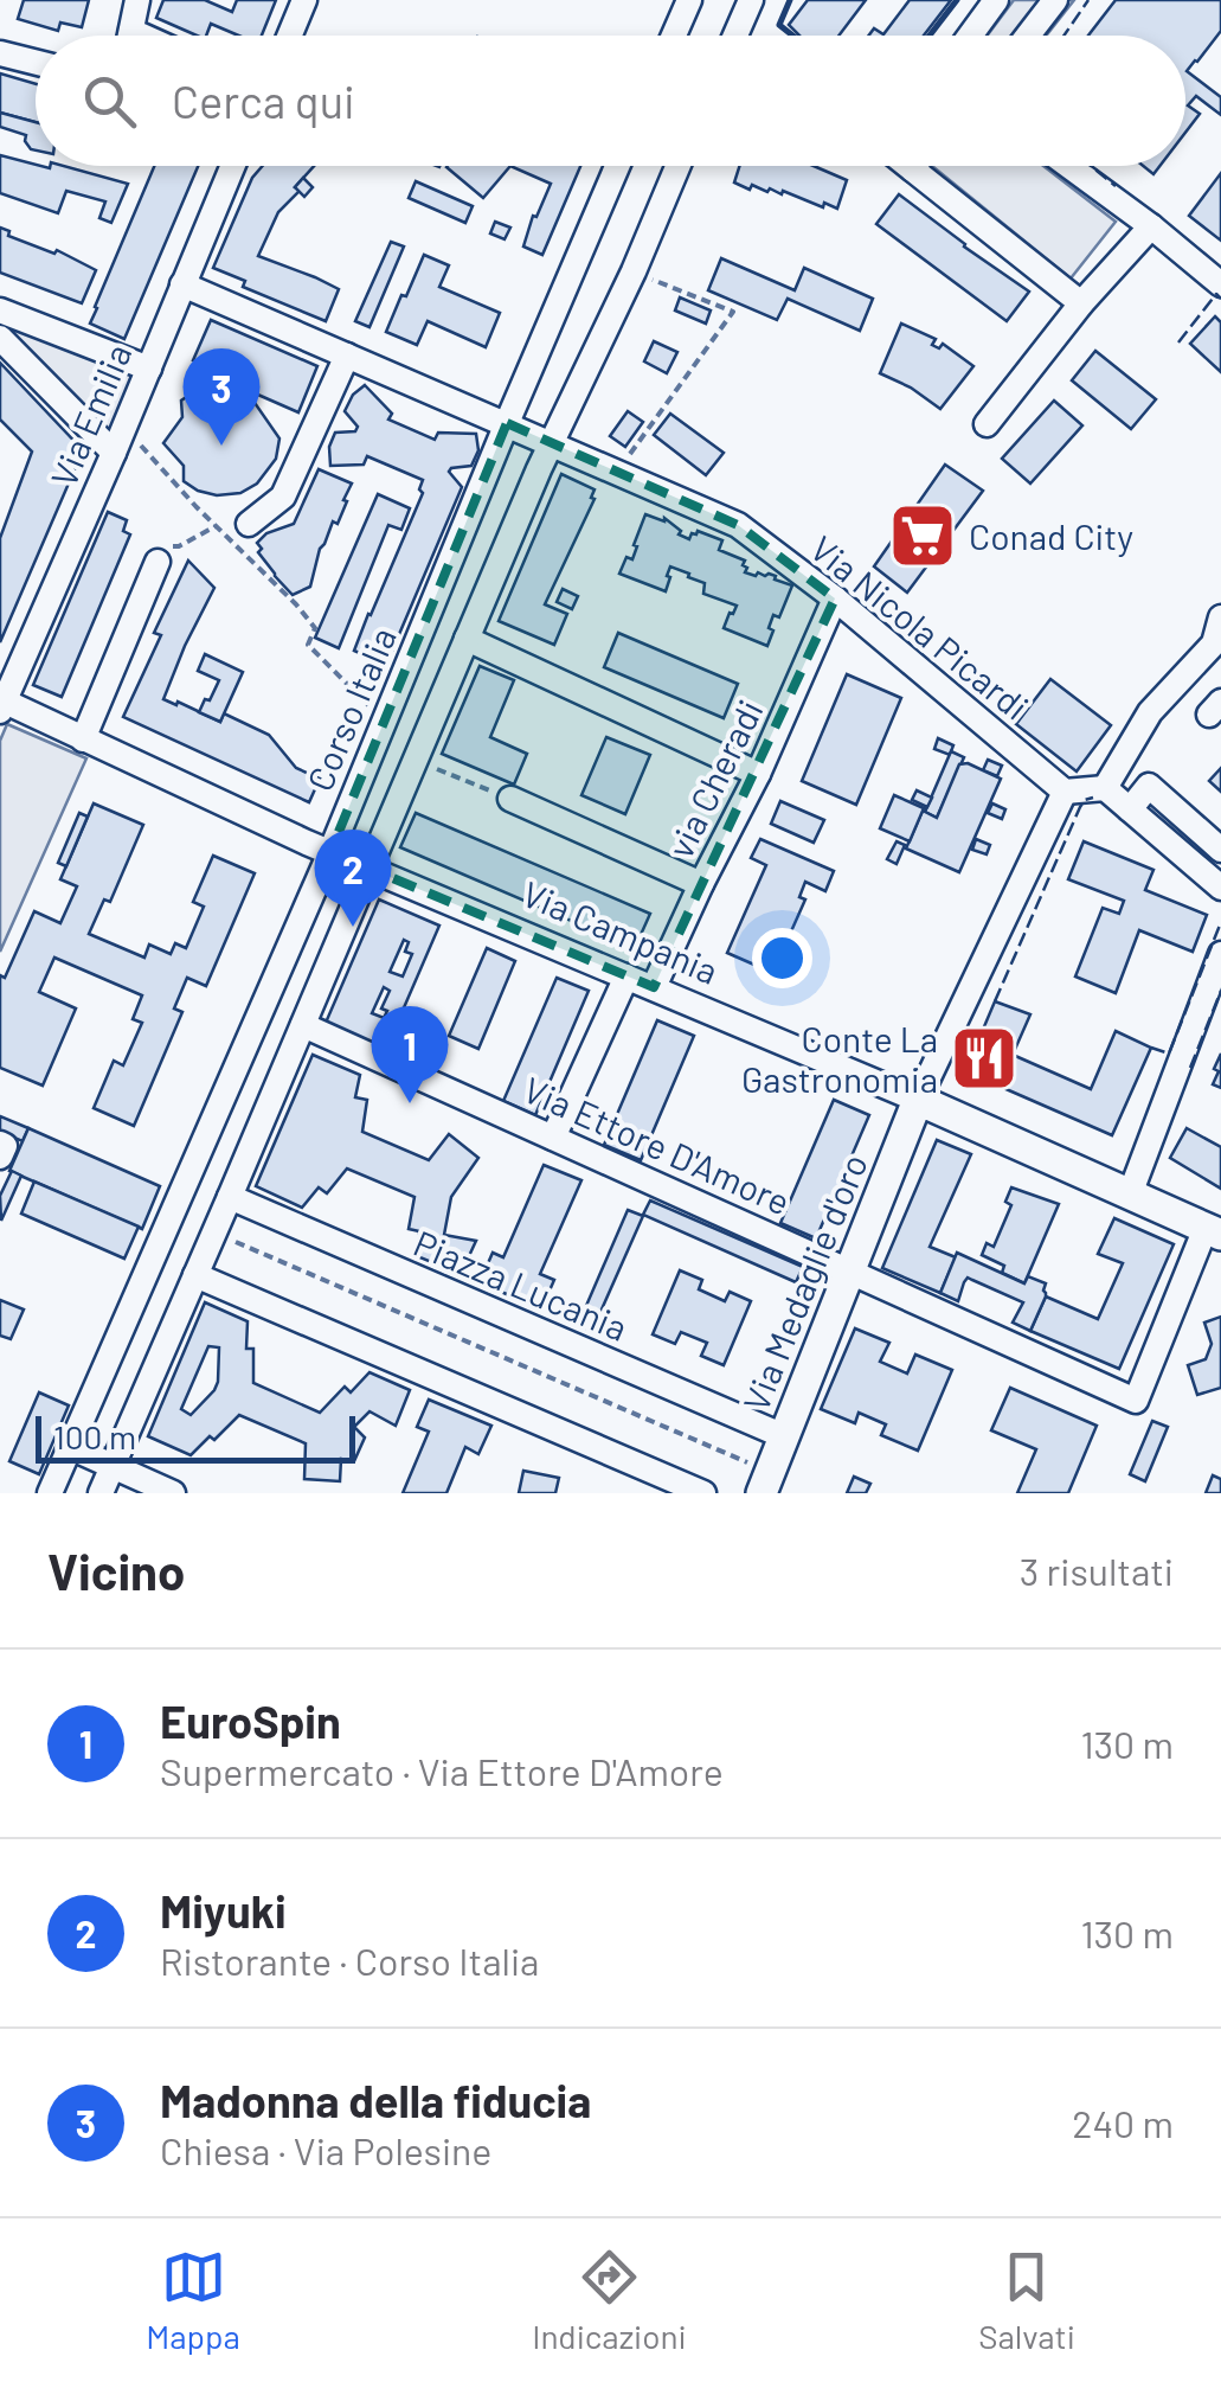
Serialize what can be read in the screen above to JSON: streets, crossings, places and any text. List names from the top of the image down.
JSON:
{
  "streets": {
    "main road": ["Via Campania", "Via Medaglie d'oro"],
    "street": [
      "Via Emilia",
      "Via Nicola Picardi",
      "Corso Italia",
      "via Cheradi",
      "Via Ettore D'Amore",
      "Piazza Lucania"
    ]
  },
  "crossings": [
    ["Via Emilia", "Via Nicola Picardi"],
    ["Via Emilia", "Via Campania"],
    ["Via Nicola Picardi", "Corso Italia"],
    ["Via Nicola Picardi", "via Cheradi"],
    ["Corso Italia", "Via Campania"],
    ["via Cheradi", "Via Campania"],
    ["Via Campania", "Via Ettore D'Amore"],
    ["Via Campania", "Via Medaglie d'oro"],
    ["Via Ettore D'Amore", "Via Medaglie d'oro"],
    ["Via Medaglie d'oro", "Piazza Lucania"]
  ],
  "places": {
    "supermarket": ["Conad City"],
    "restaurant": ["Conte La Gastronomia"]
  },
  "scale_bar": "100 m",
  "page": {
    "search": "Cerca qui",
    "pins": ["3", "2", "1"],
    "scale": "100 m",
    "heading": ["Vicino", "3 risultati"],
    "list": [
      {
        "mark": "1",
        "name": "EuroSpin",
        "note": "Supermercato · Via Ettore D'Amore",
        "value": "130 m"
      },
      {
        "mark": "2",
        "name": "Miyuki",
        "note": "Ristorante · Corso Italia",
        "value": "130 m"
      },
      {
        "mark": "3",
        "name": "Madonna della fiducia",
        "note": "Chiesa · Via Polesine",
        "value": "240 m"
      }
    ],
    "nav": ["Mappa", "Indicazioni", "Salvati"]
  }
}
